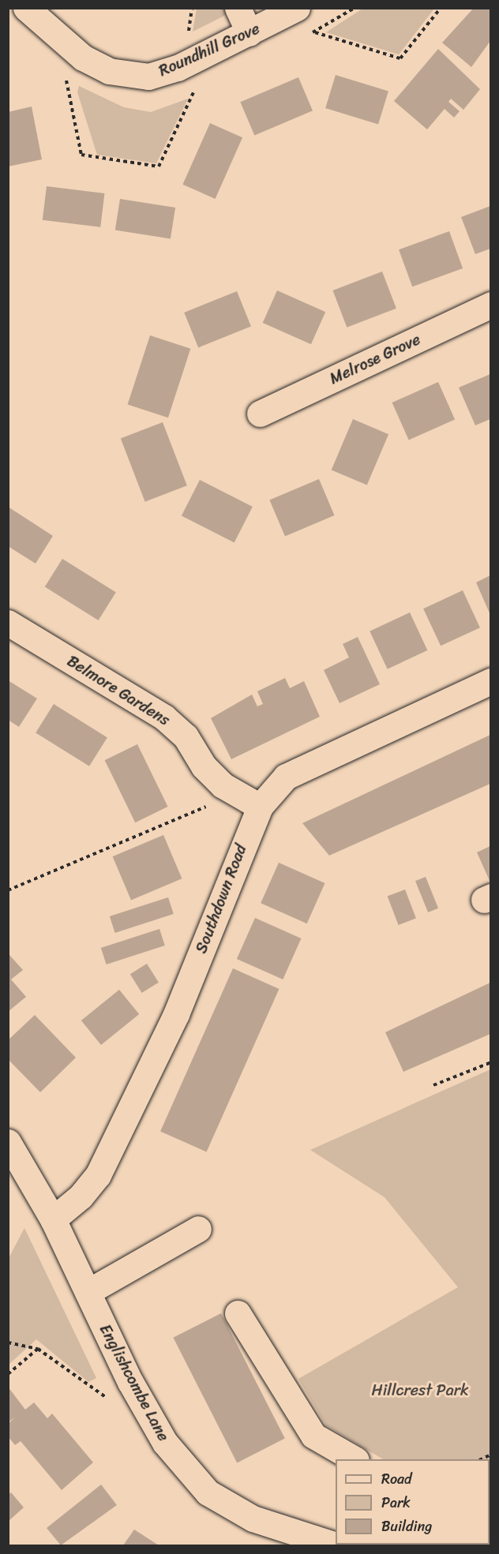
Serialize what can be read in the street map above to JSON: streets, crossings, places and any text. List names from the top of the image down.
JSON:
{
  "streets": {
    "street": [
      "Roundhill Grove",
      "Melrose Grove",
      "Belmore Gardens",
      "Southdown Road",
      "Englishcombe Lane"
    ]
  },
  "crossings": [
    ["Belmore Gardens", "Southdown Road"],
    ["Southdown Road", "Englishcombe Lane"]
  ],
  "parks": ["Hillcrest Park"],
  "legend": ["Road", "Park", "Building"]
}
